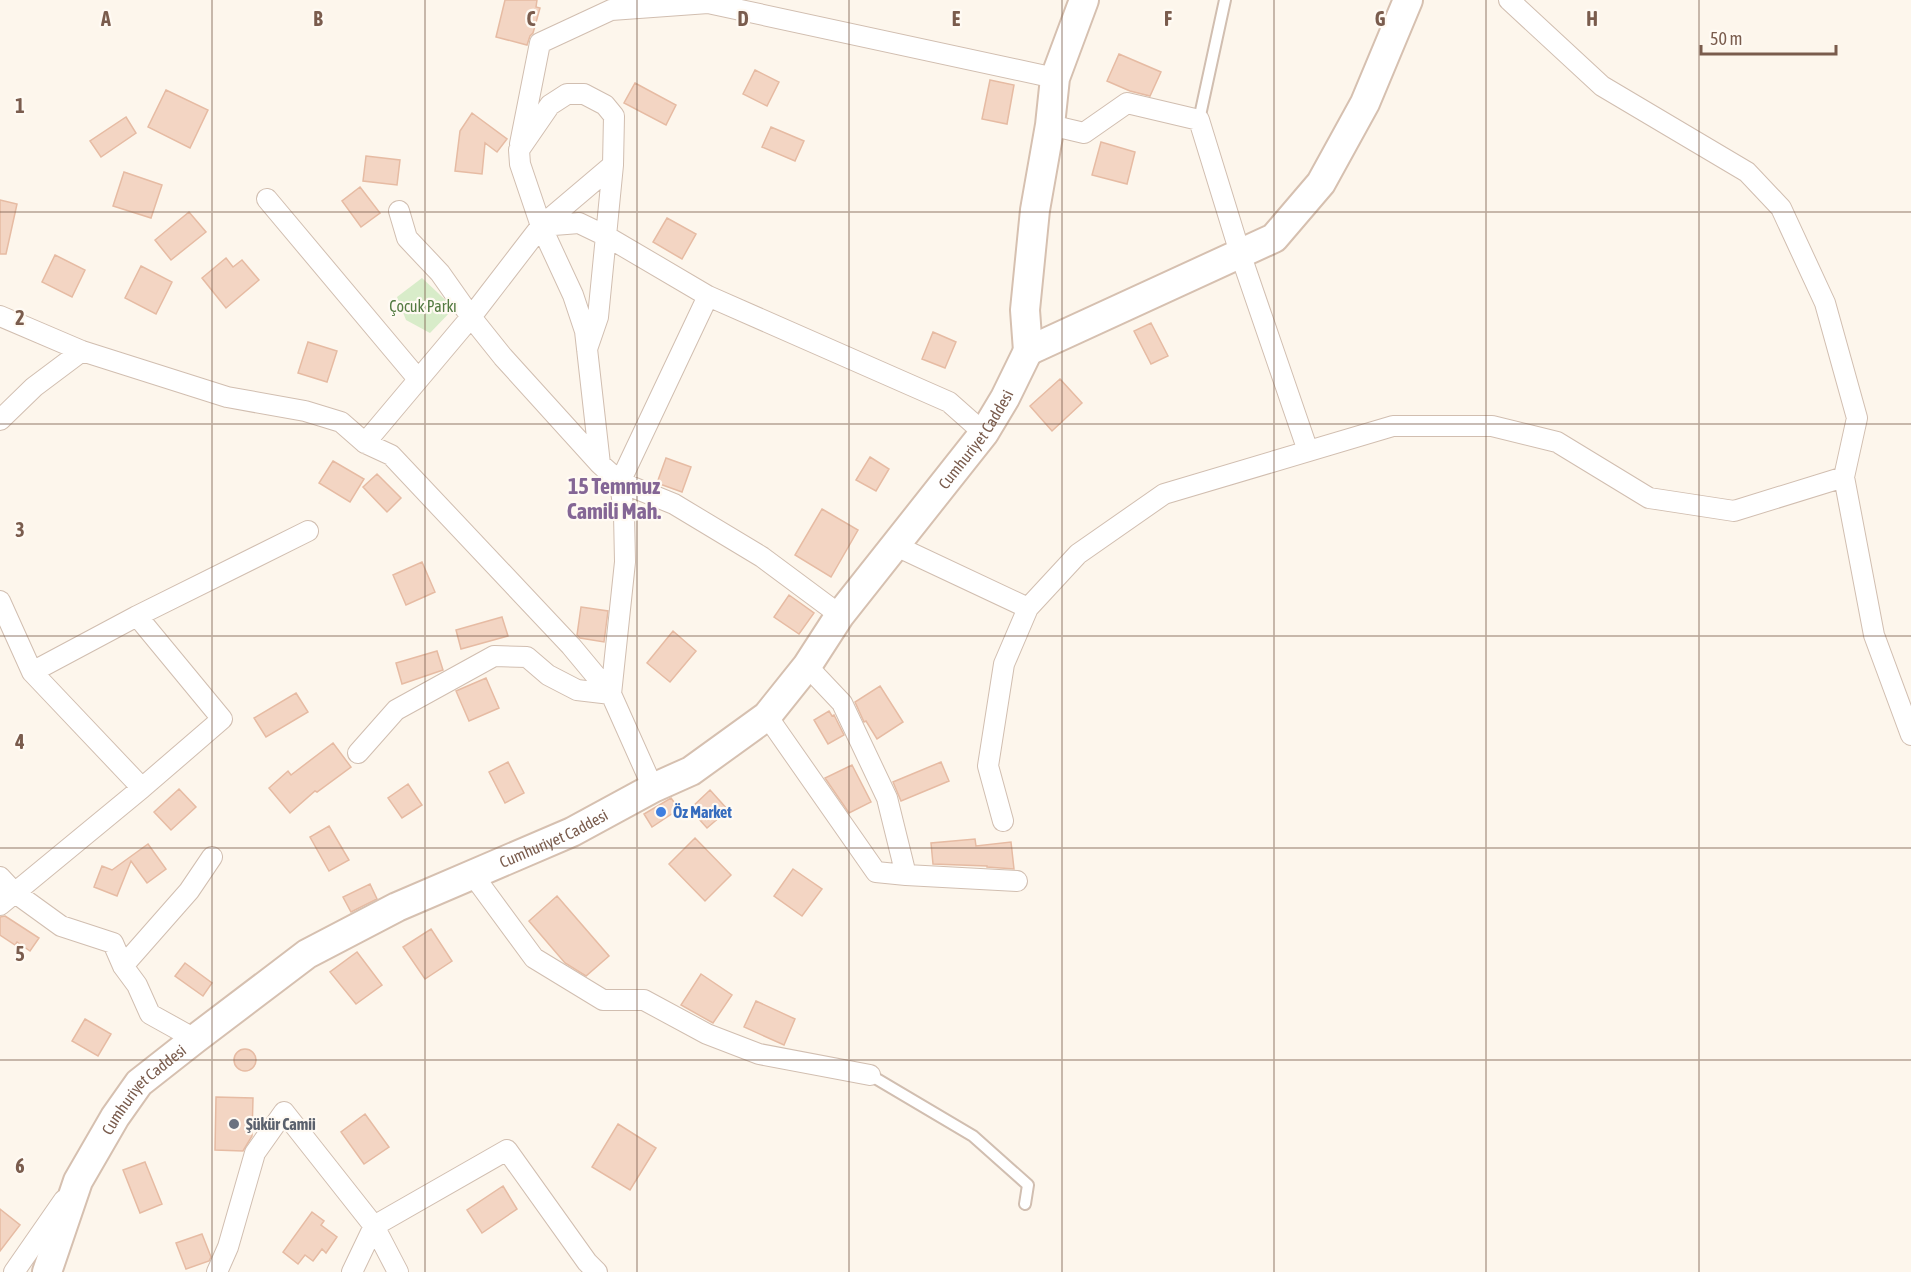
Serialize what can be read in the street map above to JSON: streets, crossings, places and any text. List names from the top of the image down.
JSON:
{
  "streets": {
    "street": ["Cumhuriyet Caddesi"]
  },
  "districts": ["15 Temmuz Camili Mah."],
  "parks": ["Çocuk Parkı"],
  "places": ["Öz Market", "Şükür Camii"],
  "scale_bar": "50 m",
  "grid": {
    "columns": [
      "A",
      "B",
      "C",
      "D",
      "E",
      "F",
      "G",
      "H"
    ],
    "rows": [
      "1",
      "2",
      "3",
      "4",
      "5",
      "6"
    ]
  }
}
